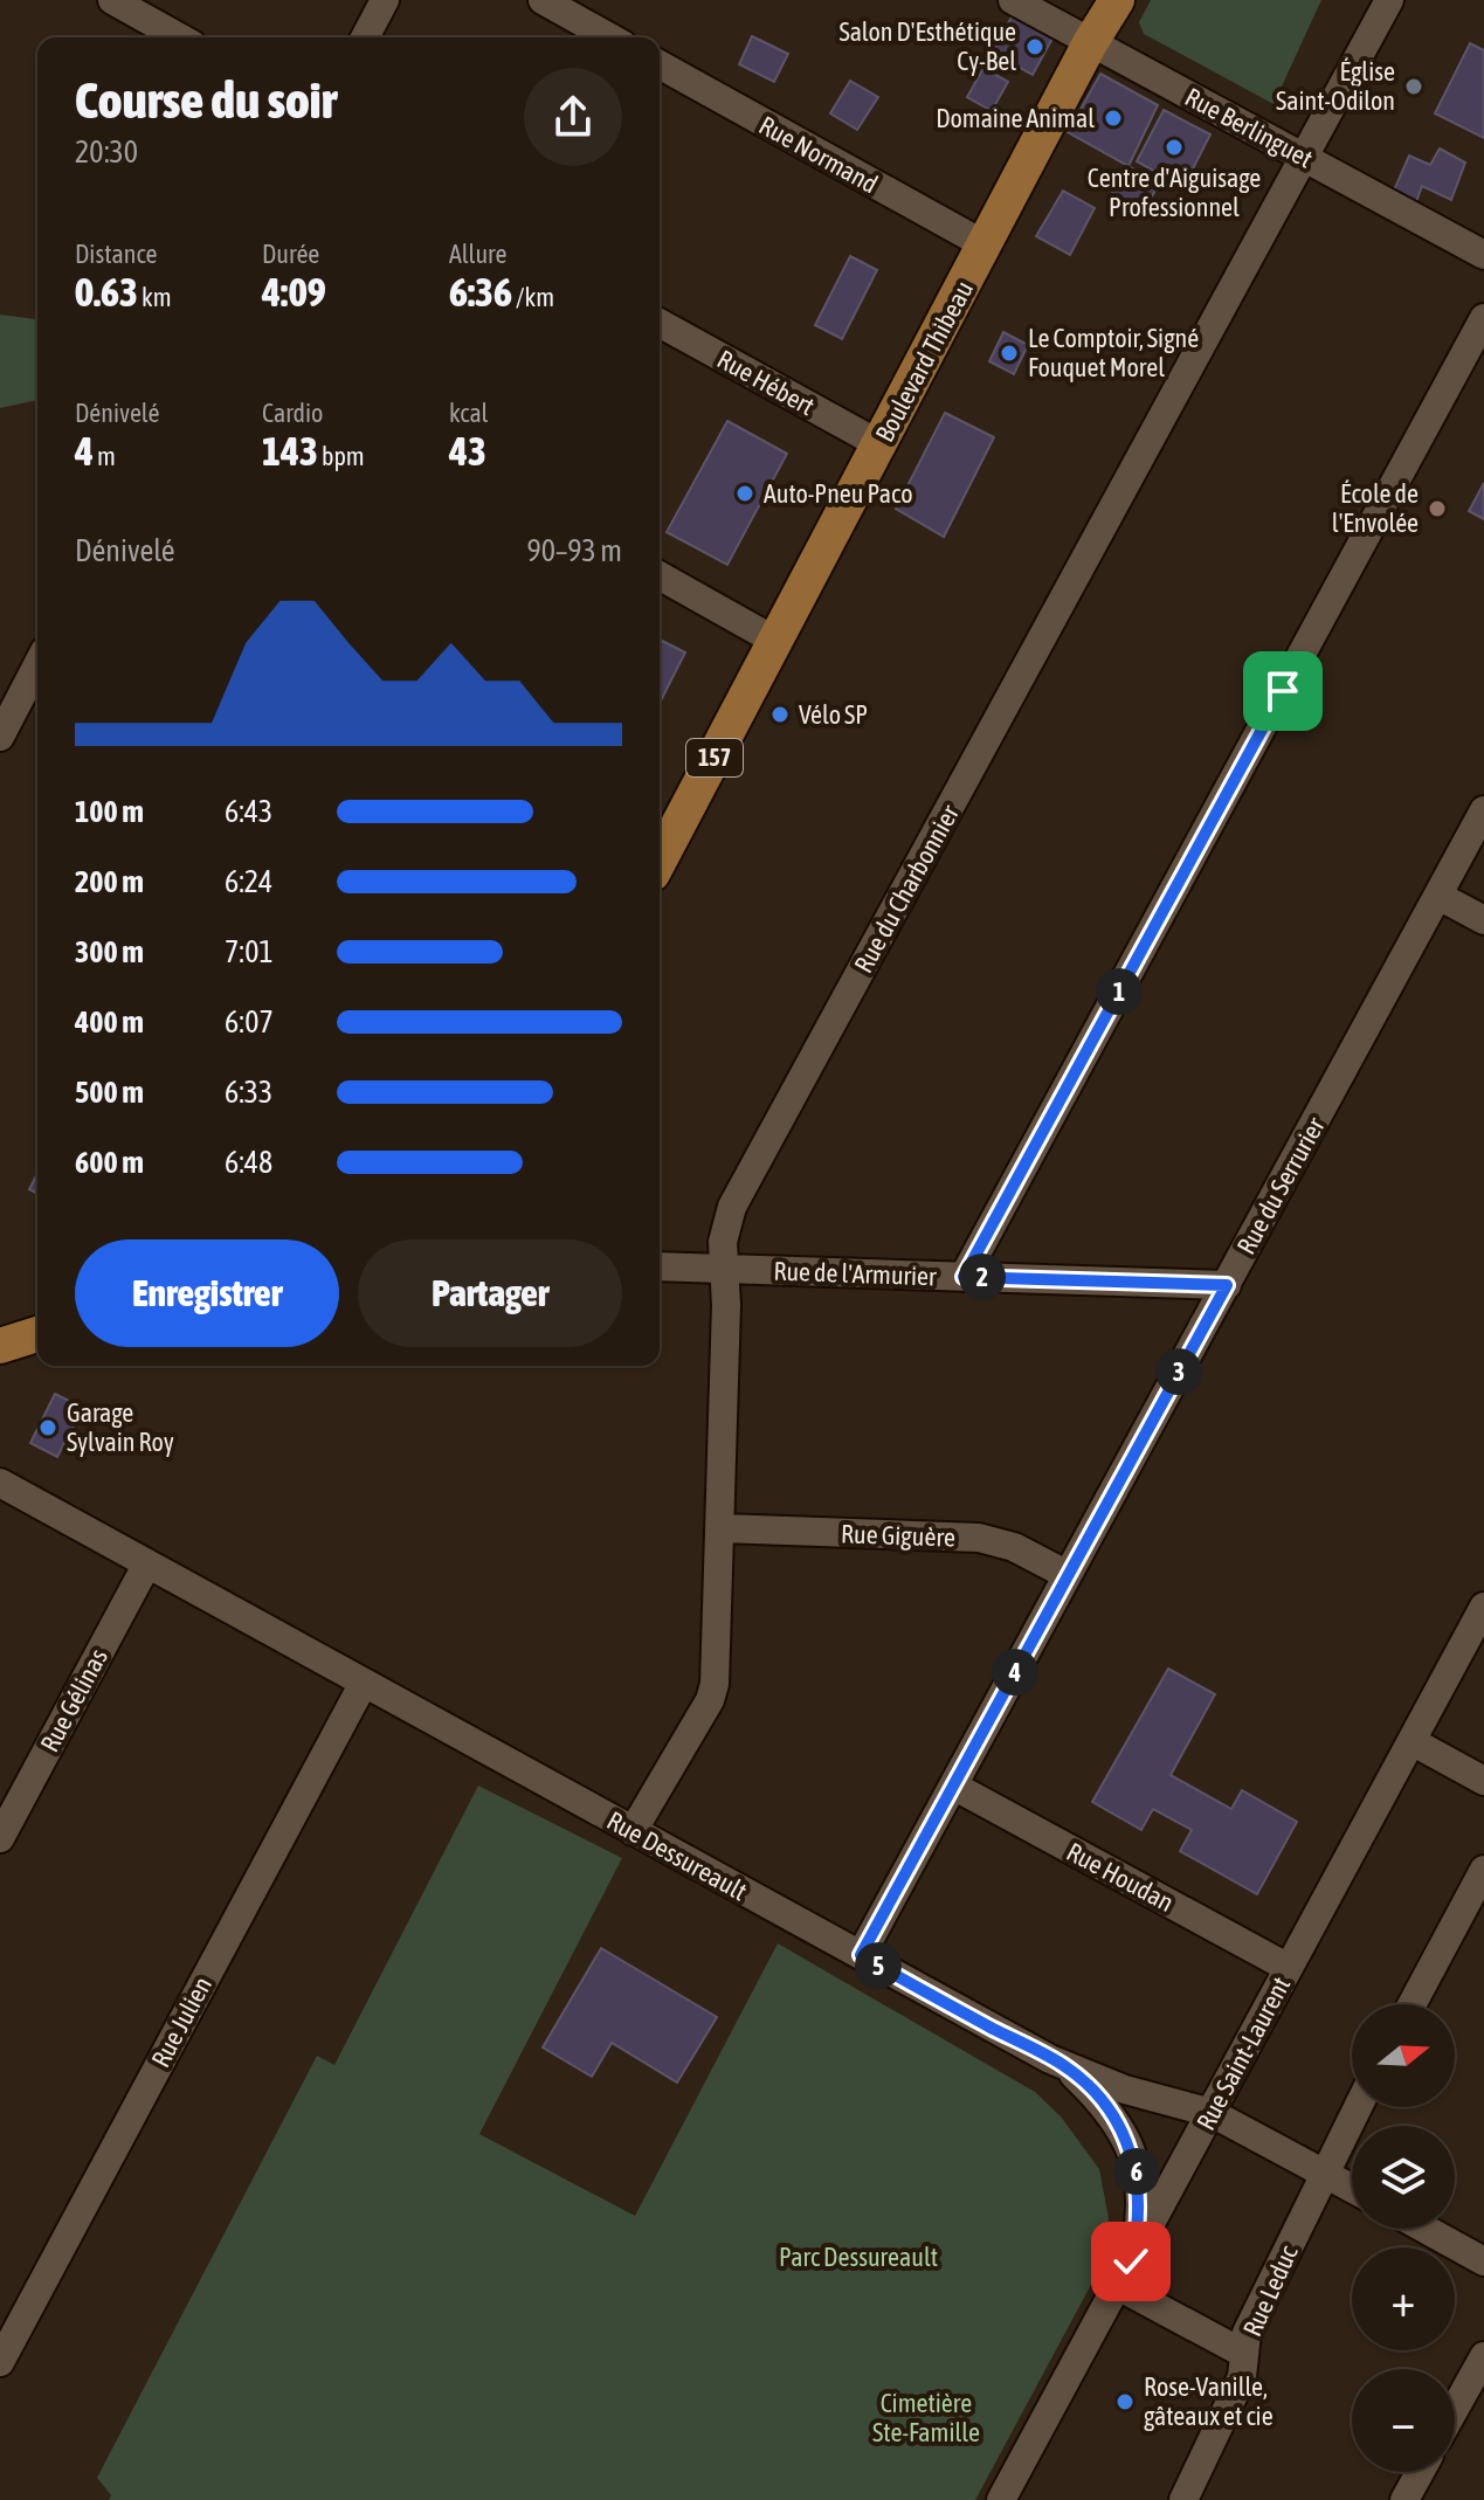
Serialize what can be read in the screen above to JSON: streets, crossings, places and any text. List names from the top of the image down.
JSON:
{
  "streets": {
    "main road": ["Boulevard Thibeau", "157"],
    "street": [
      "Rue Berlinguet",
      "Rue Normand",
      "Rue Hébert",
      "Rue du Charbonnier",
      "Rue du Serrurier",
      "Rue de l'Armurier",
      "Rue Giguère",
      "Rue Gélinas",
      "Rue Dessureault",
      "Rue Houdan",
      "Rue Julien",
      "Rue Saint-Laurent",
      "Rue Leduc"
    ]
  },
  "crossings": [
    ["Rue Berlinguet", "Boulevard Thibeau"],
    ["Rue Berlinguet", "Rue du Charbonnier"],
    ["Rue Normand", "Boulevard Thibeau"],
    ["Boulevard Thibeau", "Rue Hébert"],
    ["Rue du Charbonnier", "Rue de l'Armurier"],
    ["Rue du Charbonnier", "Rue Giguère"],
    ["Rue du Charbonnier", "Rue Dessureault"],
    ["Rue du Serrurier", "Rue de l'Armurier"],
    ["Rue du Serrurier", "Rue Giguère"],
    ["Rue du Serrurier", "Rue Dessureault"],
    ["Rue du Serrurier", "Rue Houdan"],
    ["Rue Gélinas", "Rue Dessureault"],
    ["Rue Dessureault", "Rue Julien"],
    ["Rue Dessureault", "Rue Saint-Laurent"],
    ["Rue Dessureault", "Rue Leduc"],
    ["Rue Houdan", "Rue Saint-Laurent"]
  ],
  "parks": ["Parc Dessureault", "Cimetière Ste-Famille"],
  "places": [
    "Salon D'Esthétique Cy-Bel",
    "Église Saint-Odilon",
    "Domaine Animal",
    "Centre d'Aiguisage Professionnel",
    "Le Comptoir, Signé Fouquet Morel",
    "Auto-Pneu Paco",
    "École de l'Envolée",
    "Vélo SP",
    "Garage Sylvain Roy",
    "Rose-Vanille, gâteaux et cie"
  ],
  "north": "right",
  "page": {
    "heading": ["Course du soir", "20:30"],
    "stats": [
      ["Distance", "0.63 km"],
      ["Durée", "4:09"],
      ["Allure", "6:36 /km"],
      ["Dénivelé", "4 m"],
      ["Cardio", "143 bpm"],
      ["kcal", "43"]
    ],
    "chart": ["Dénivelé", "90–93 m"],
    "list": [
      {
        "name": "100 m",
        "note": "6:43"
      },
      {
        "name": "200 m",
        "note": "6:24"
      },
      {
        "name": "300 m",
        "note": "7:01"
      },
      {
        "name": "400 m",
        "note": "6:07"
      },
      {
        "name": "500 m",
        "note": "6:33"
      },
      {
        "name": "600 m",
        "note": "6:48"
      }
    ],
    "pins": [
      "1",
      "2",
      "3",
      "4",
      "5",
      "6"
    ],
    "buttons": ["Enregistrer", "Partager"],
    "map_buttons": ["+", "−"]
  }
}
